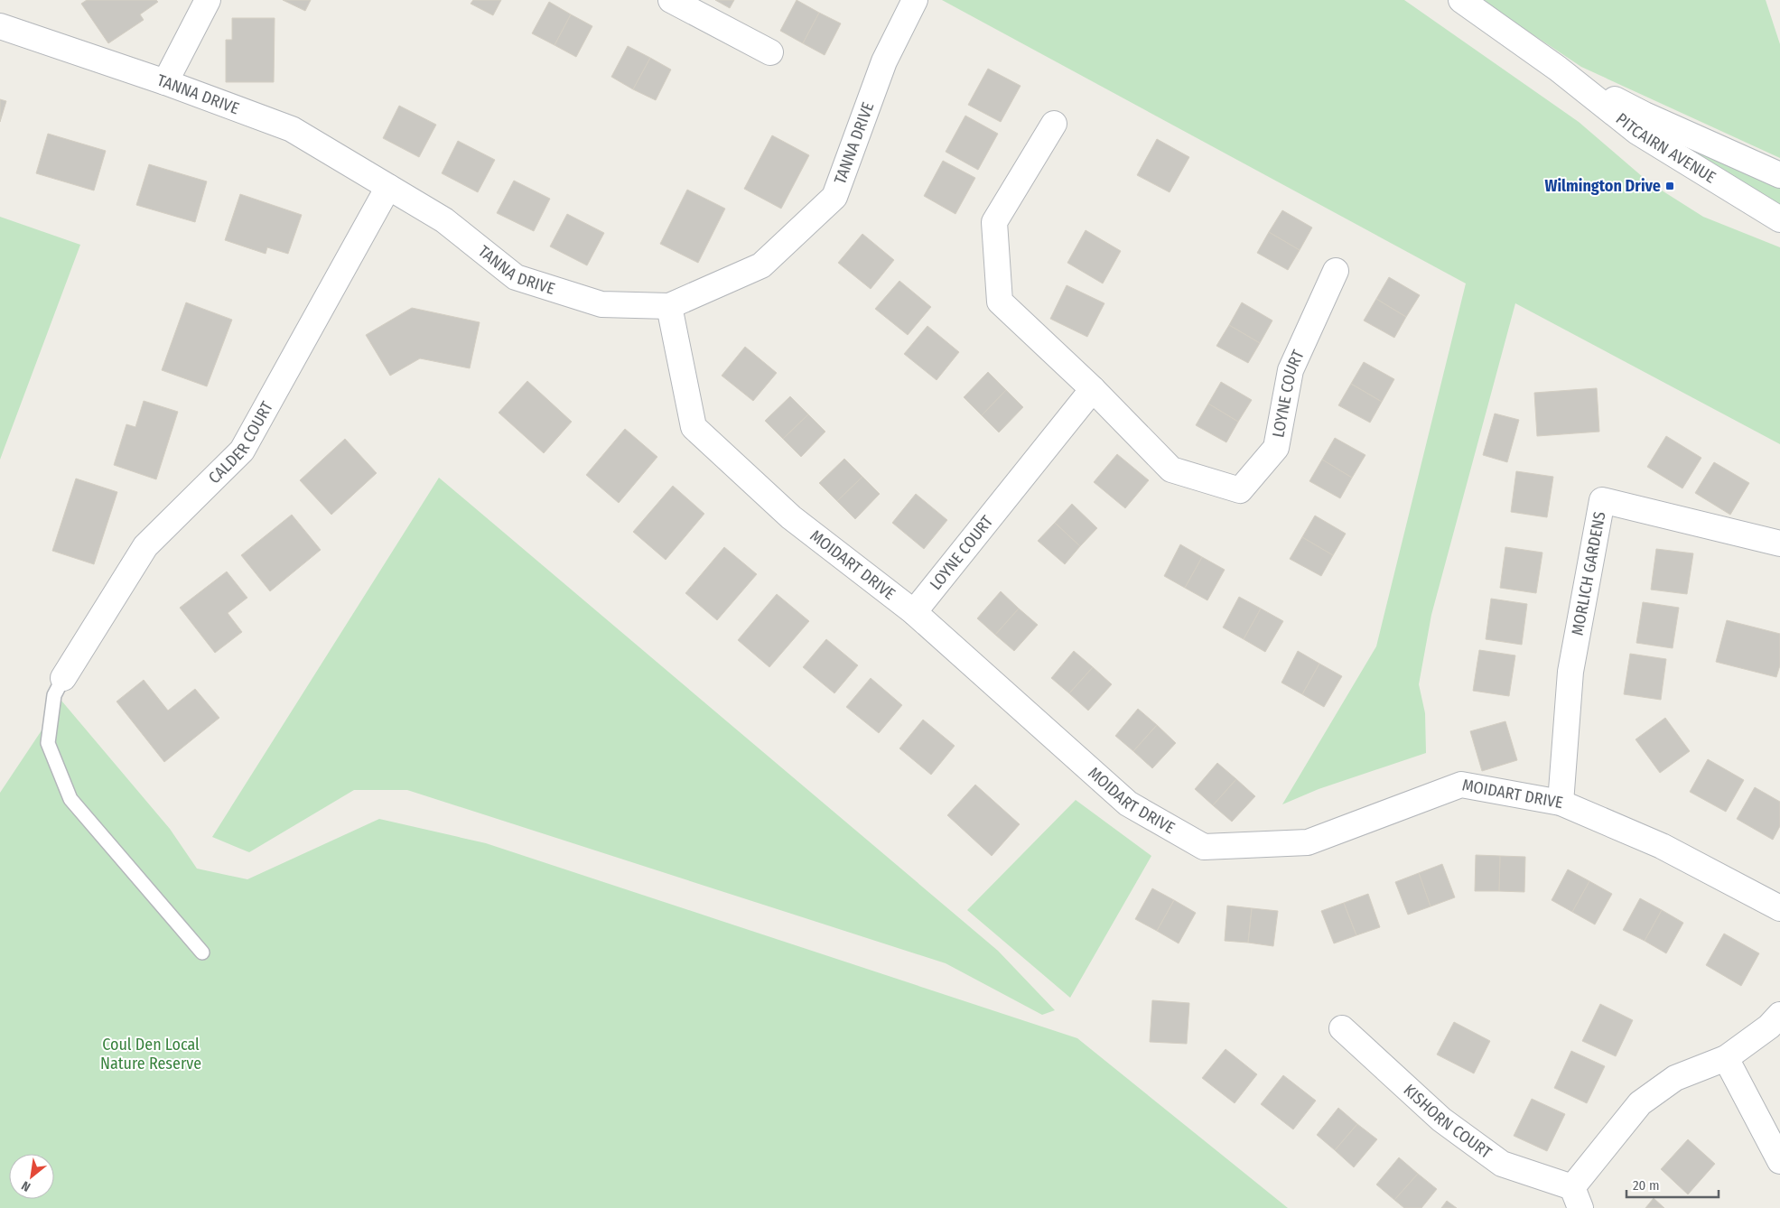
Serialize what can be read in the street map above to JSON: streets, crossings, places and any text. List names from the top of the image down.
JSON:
{
  "streets": {
    "street": [
      "TANNA DRIVE",
      "PITCAIRN AVENUE",
      "LOYNE COURT",
      "CALDER COURT",
      "MOIDART DRIVE",
      "MORLICH GARDENS",
      "KISHORN COURT"
    ]
  },
  "crossings": [
    ["TANNA DRIVE", "CALDER COURT"],
    ["TANNA DRIVE", "MOIDART DRIVE"],
    ["LOYNE COURT", "MOIDART DRIVE"],
    ["MOIDART DRIVE", "MORLICH GARDENS"]
  ],
  "parks": ["Coul Den Local Nature Reserve"],
  "places": {
    "transit": ["Wilmington Drive"]
  },
  "scale_bar": "20 m",
  "north": "bottom left"
}
